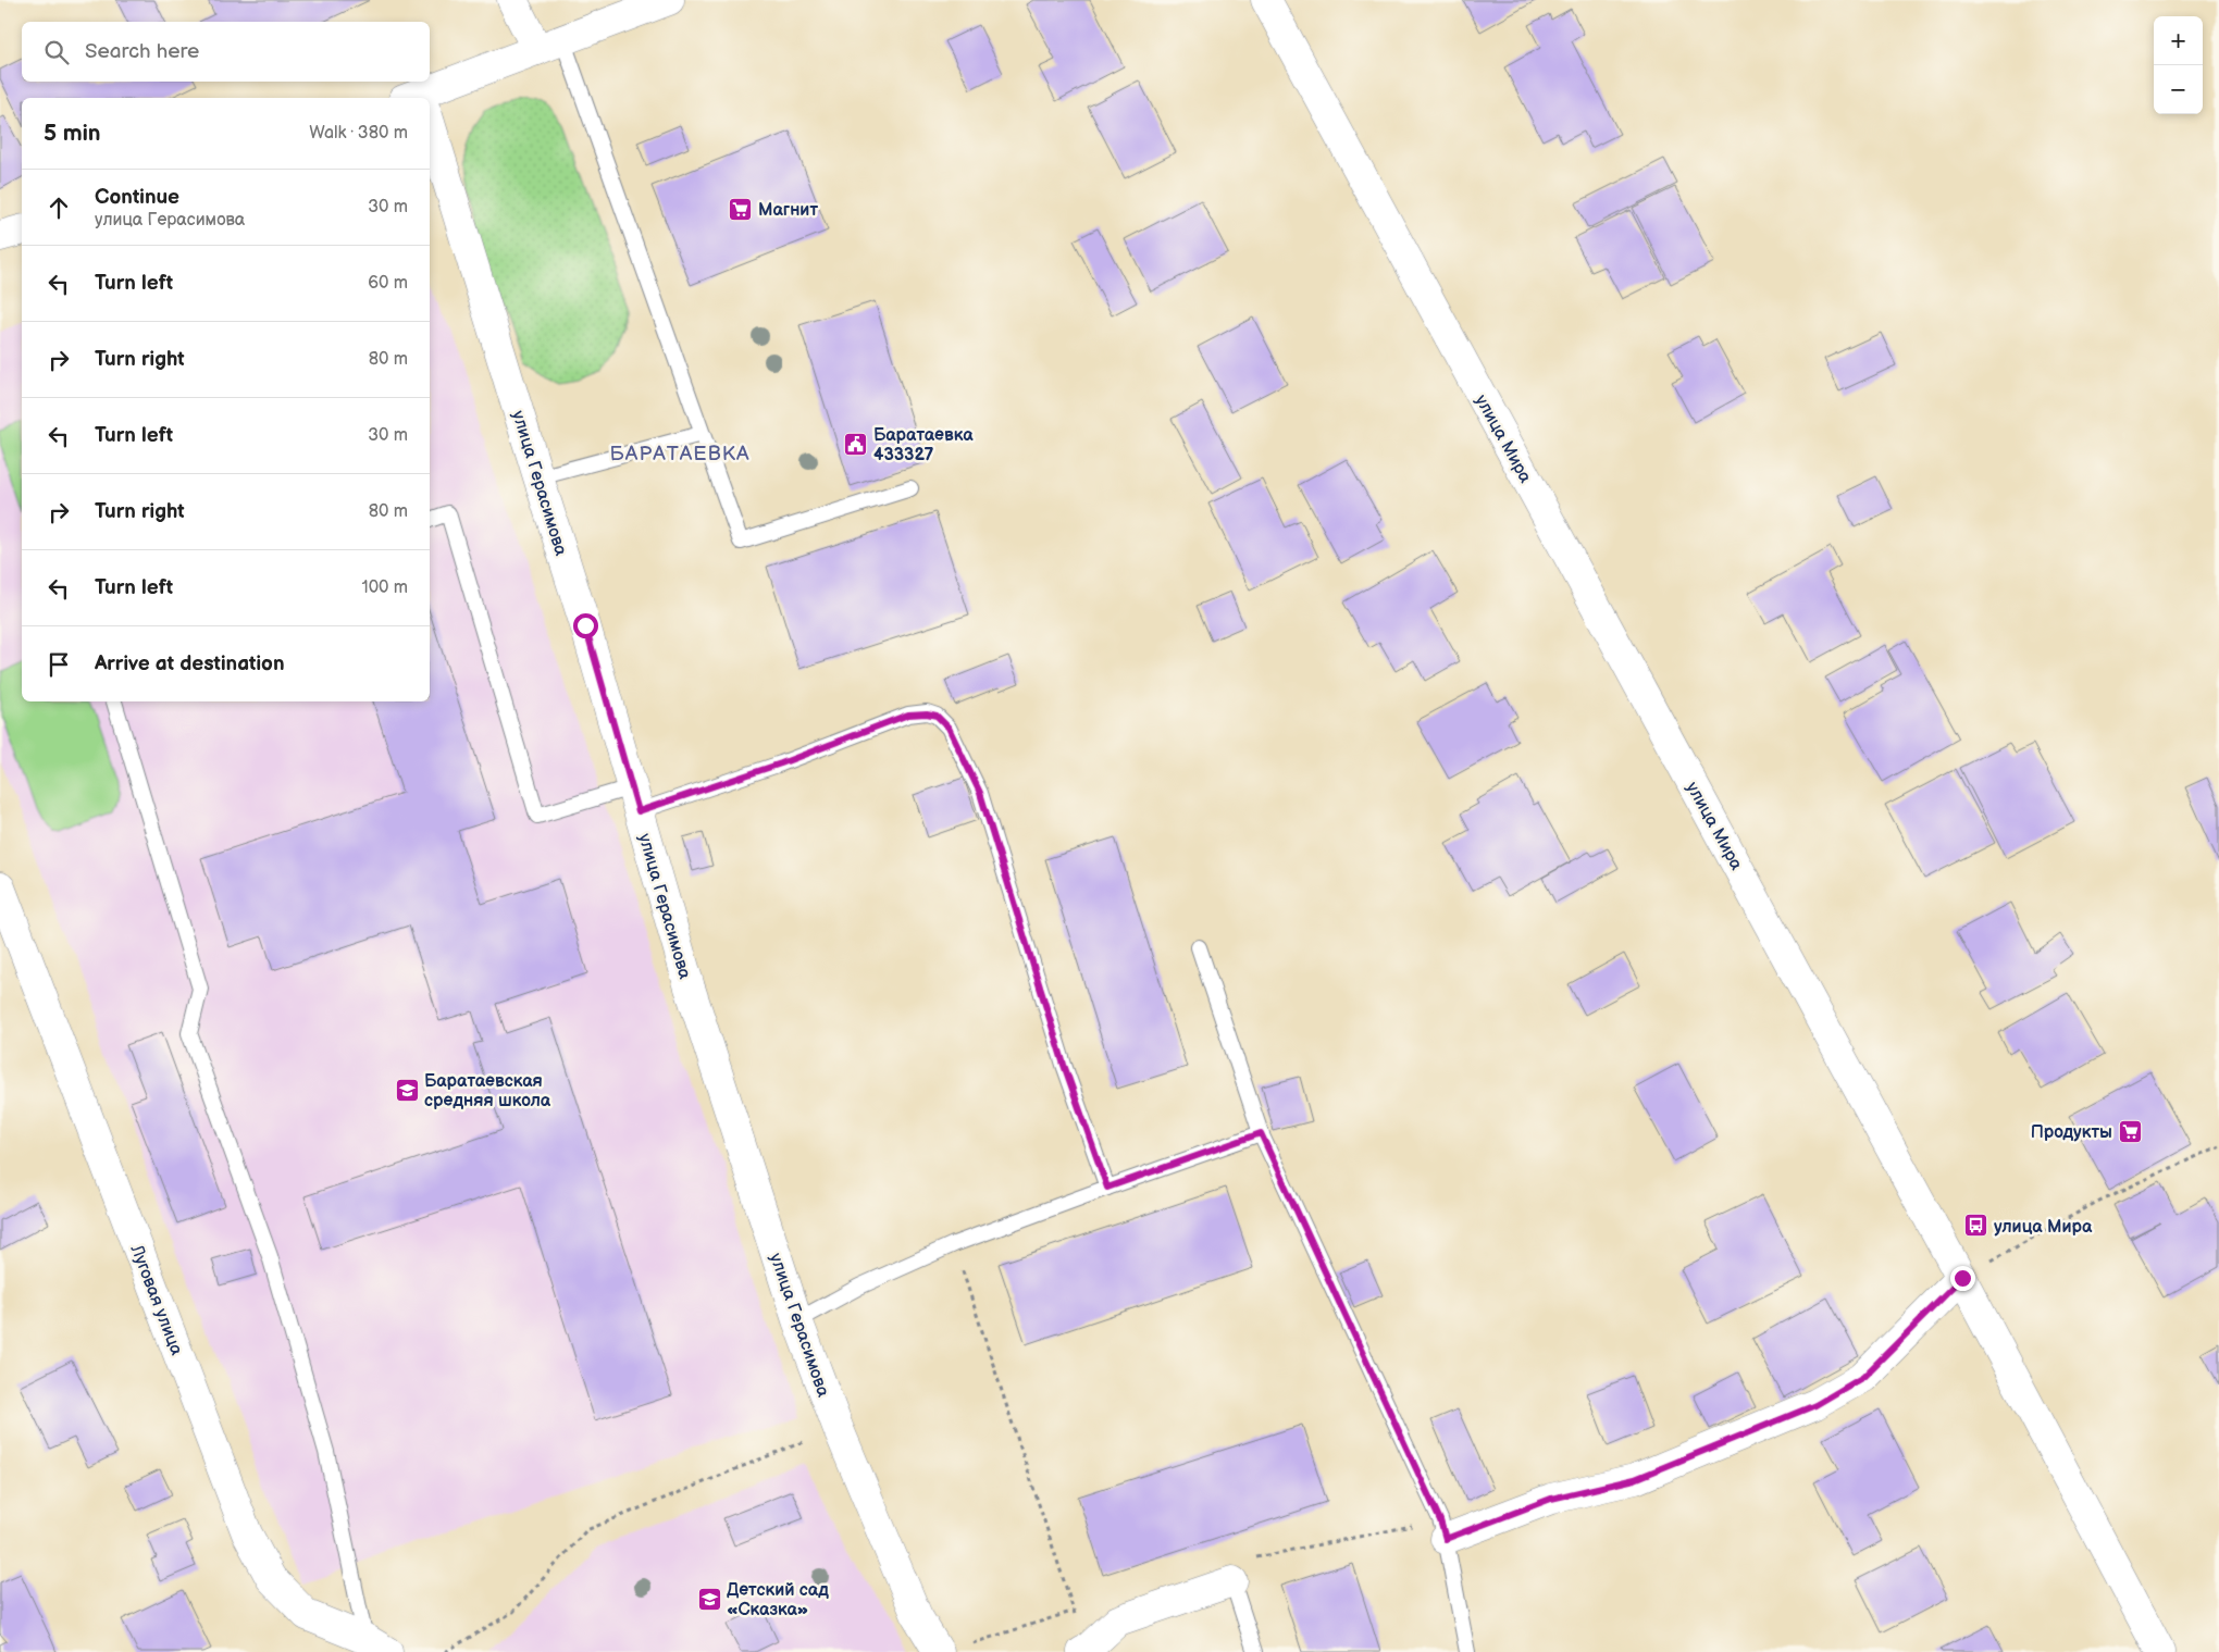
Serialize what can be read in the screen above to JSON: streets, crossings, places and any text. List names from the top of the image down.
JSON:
{
  "streets": {
    "street": ["улица Мира", "улица Герасимова", "Луговая улица"]
  },
  "districts": ["БАРАТАЕВКА"],
  "places": {
    "supermarket": ["Магнит", "Продукты"],
    "public building": ["Баратаевка 433327"],
    "school or university": ["Баратаевская средняя школа", "Детский сад «Сказка»"],
    "bus stop": ["улица Мира"]
  },
  "page": {
    "map_buttons": ["+", "−"],
    "search": "Search here",
    "heading": ["5 min", "Walk · 380 m"],
    "list": [
      ["Continue", "улица Герасимова", "30 m"],
      ["Turn left", "60 m"],
      ["Turn right", "80 m"],
      ["Turn left", "30 m"],
      ["Turn right", "80 m"],
      ["Turn left", "100 m"],
      "Arrive at destination"
    ]
  }
}
